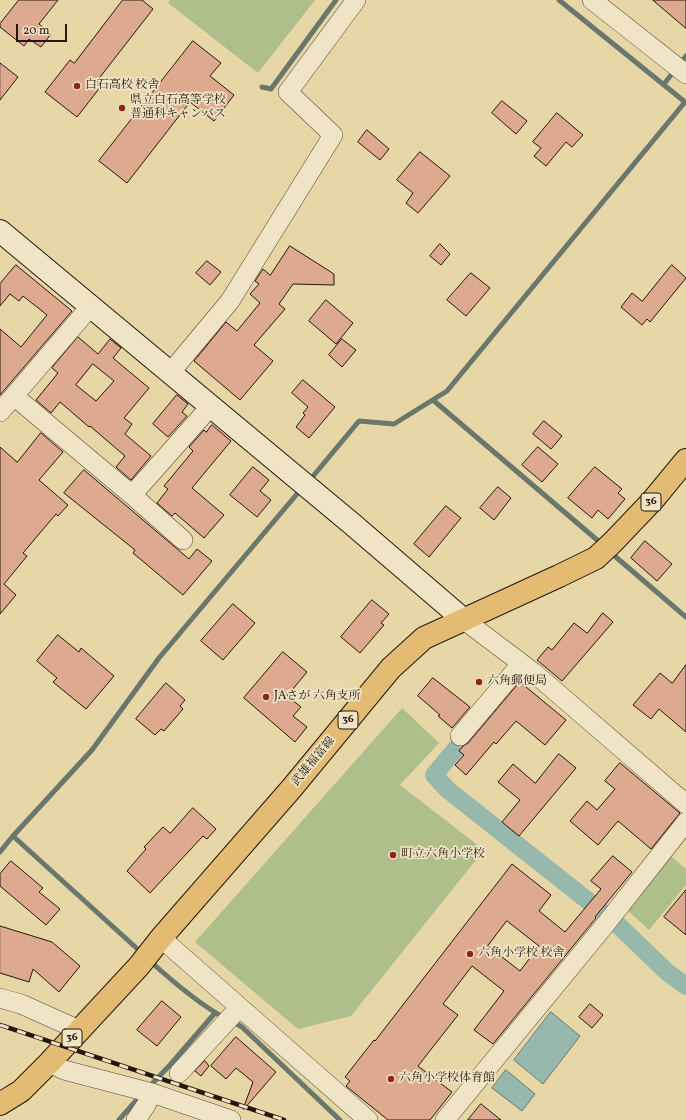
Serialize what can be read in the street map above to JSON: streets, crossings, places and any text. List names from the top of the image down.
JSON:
{
  "streets": {
    "main road": ["36", "武雄福富線"]
  },
  "places": [
    "白石高校 校舎",
    "県立白石高等学校 普通科キャンパス",
    "六角郵便局",
    "JAさが 六角支所",
    "町立六角小学校",
    "六角小学校 校舎",
    "六角小学校体育館"
  ],
  "scale_bar": "20 m"
}
